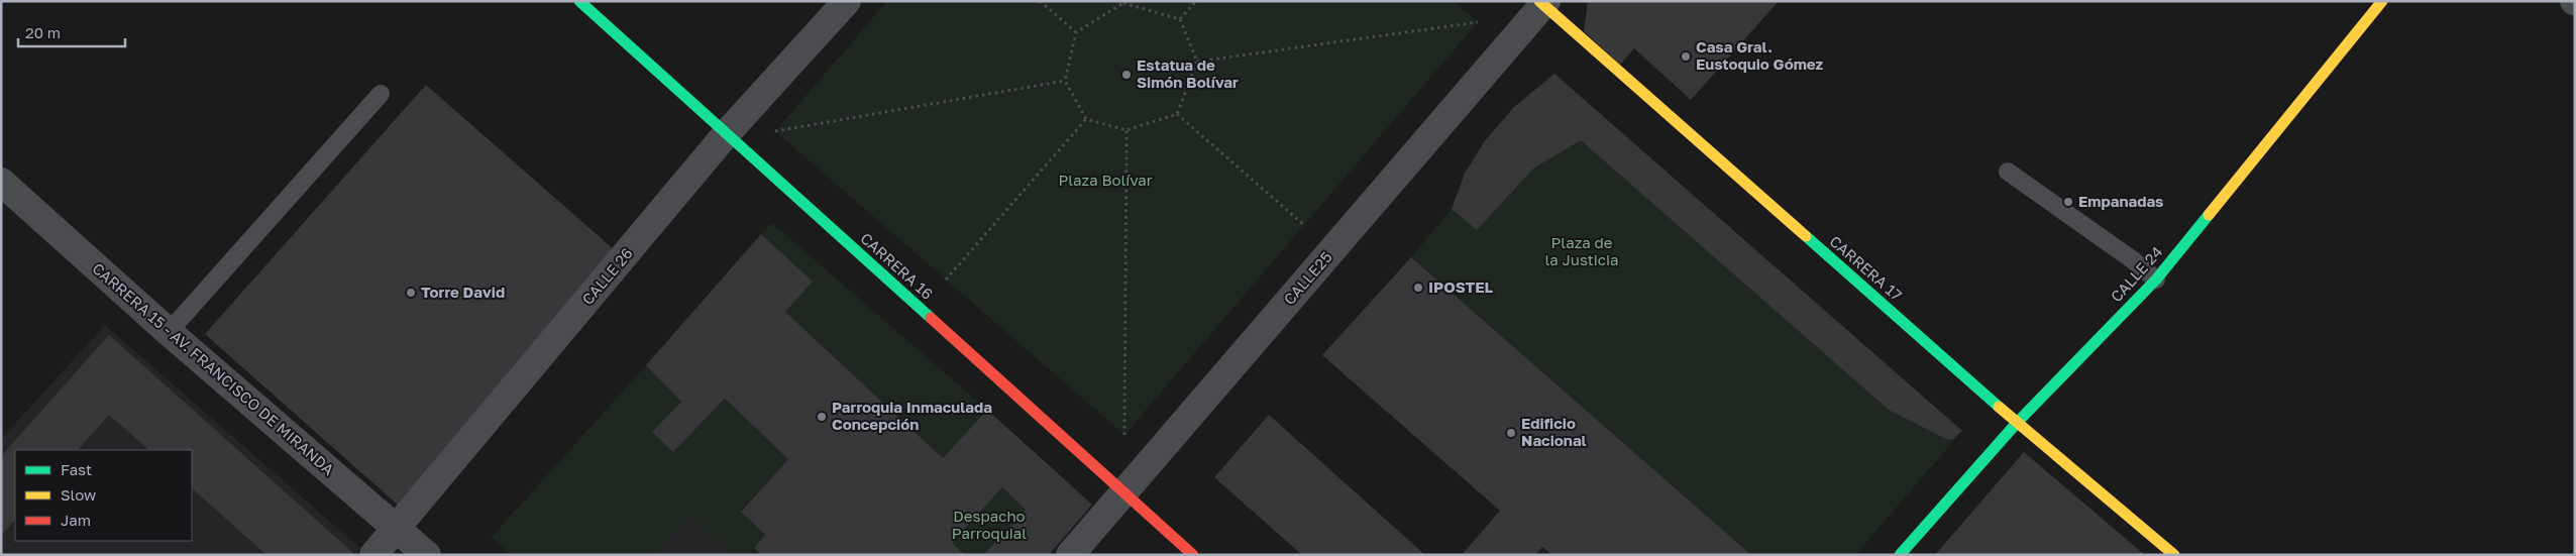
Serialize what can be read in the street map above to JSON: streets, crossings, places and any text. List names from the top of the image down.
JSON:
{
  "streets": {
    "street": [
      "CARRERA 16",
      "CARRERA 17",
      "CALLE 24",
      "CALLE 26",
      "CALLE25",
      "CARRERA 15 - AV. FRANCISCO DE MIRANDA"
    ]
  },
  "crossings": [
    ["CARRERA 16", "CALLE 26"],
    ["CARRERA 16", "CALLE25"],
    ["CARRERA 17", "CALLE 24"],
    ["CARRERA 17", "CALLE25"],
    ["CALLE 26", "CARRERA 15 - AV. FRANCISCO DE MIRANDA"]
  ],
  "parks": ["Plaza Bolívar", "Plaza de la Justicia", "Despacho Parroquial"],
  "places": [
    "Casa Gral. Eustoquio Gómez",
    "Estatua de Simón Bolívar",
    "Empanadas",
    "IPOSTEL",
    "Torre David",
    "Parroquia Inmaculada Concepción",
    "Edificio Nacional"
  ],
  "legend": ["Fast", "Slow", "Jam"],
  "scale_bar": "20 m"
}
